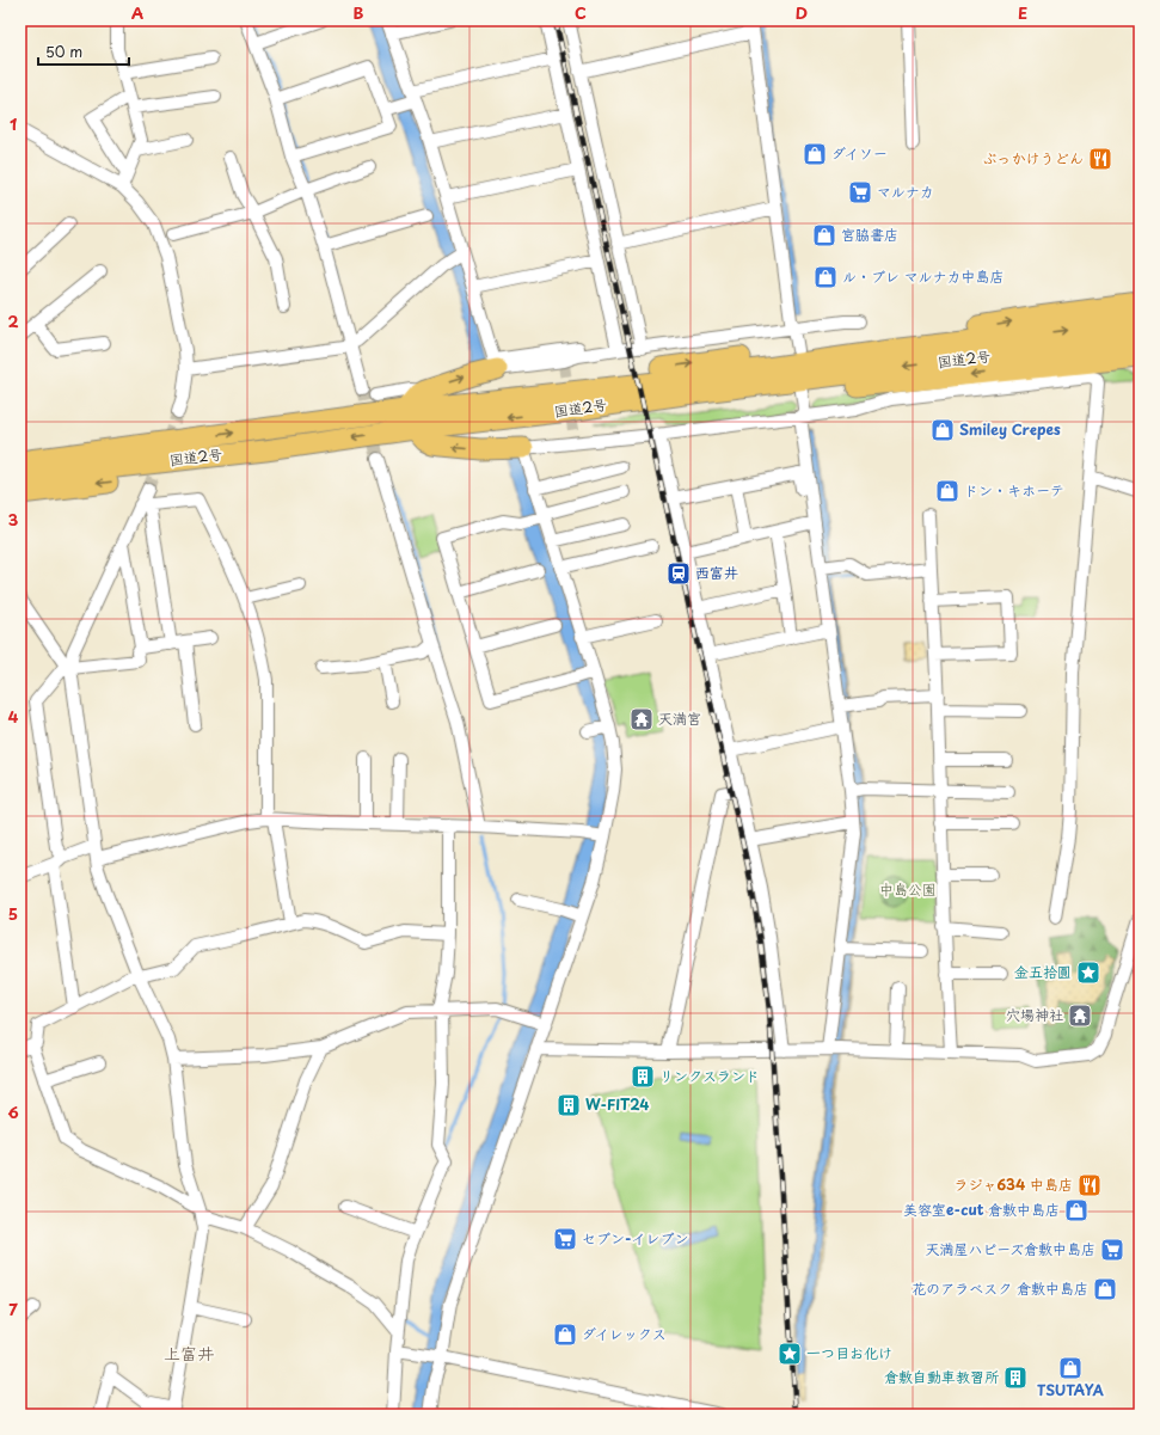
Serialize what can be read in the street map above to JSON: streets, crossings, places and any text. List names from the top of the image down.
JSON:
{
  "streets": {
    "highway": ["国道2号"]
  },
  "districts": ["上富井"],
  "parks": ["中島公園"],
  "places": {
    "shop": [
      "ダイソー",
      "宮脇書店",
      "ル・ブレ マルナカ中島店",
      "Smiley Crepes",
      "ドン・キホーテ",
      "美容室e-cut 倉敷中島店",
      "花のアラベスク 倉敷中島店",
      "ダイレックス",
      "TSUTAYA"
    ],
    "restaurant": ["ぶっかけうどん", "ラジャ634 中島店"],
    "supermarket": ["マルナカ", "セブン-イレブン", "天満屋ハピーズ倉敷中島店"],
    "station": ["西富井"],
    "temple": ["天満宮", "穴場神社"],
    "place": ["金五拾圓", "一つ目お化け"],
    "building": ["リンクスランド", "W-FIT24", "倉敷自動車教習所"]
  },
  "scale_bar": "50 m",
  "grid": {
    "columns": [
      "A",
      "B",
      "C",
      "D",
      "E"
    ],
    "rows": [
      "1",
      "2",
      "3",
      "4",
      "5",
      "6",
      "7"
    ]
  }
}
